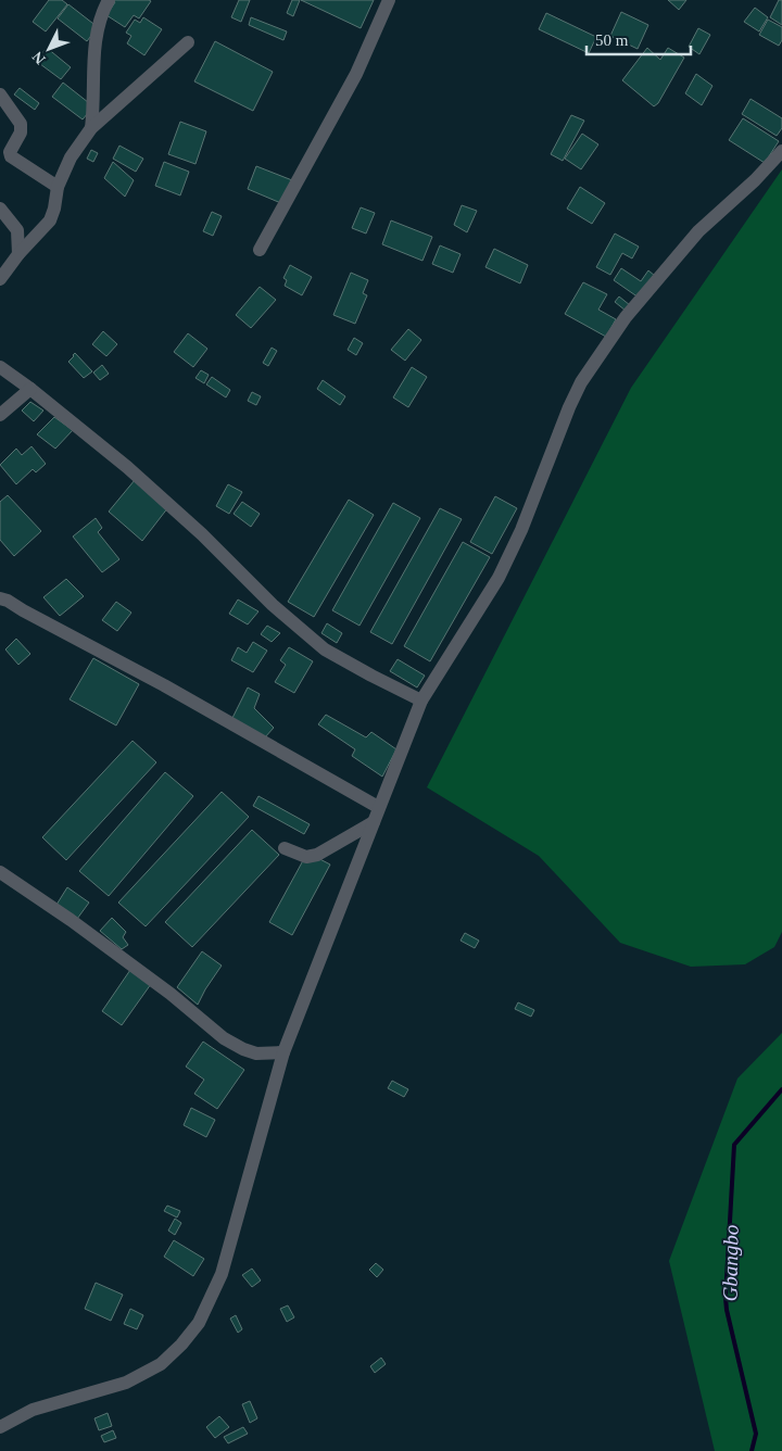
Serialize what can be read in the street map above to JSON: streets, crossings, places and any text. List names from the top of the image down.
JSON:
{
  "water": ["Gbangbo"],
  "scale_bar": "50 m",
  "north": "bottom left"
}
